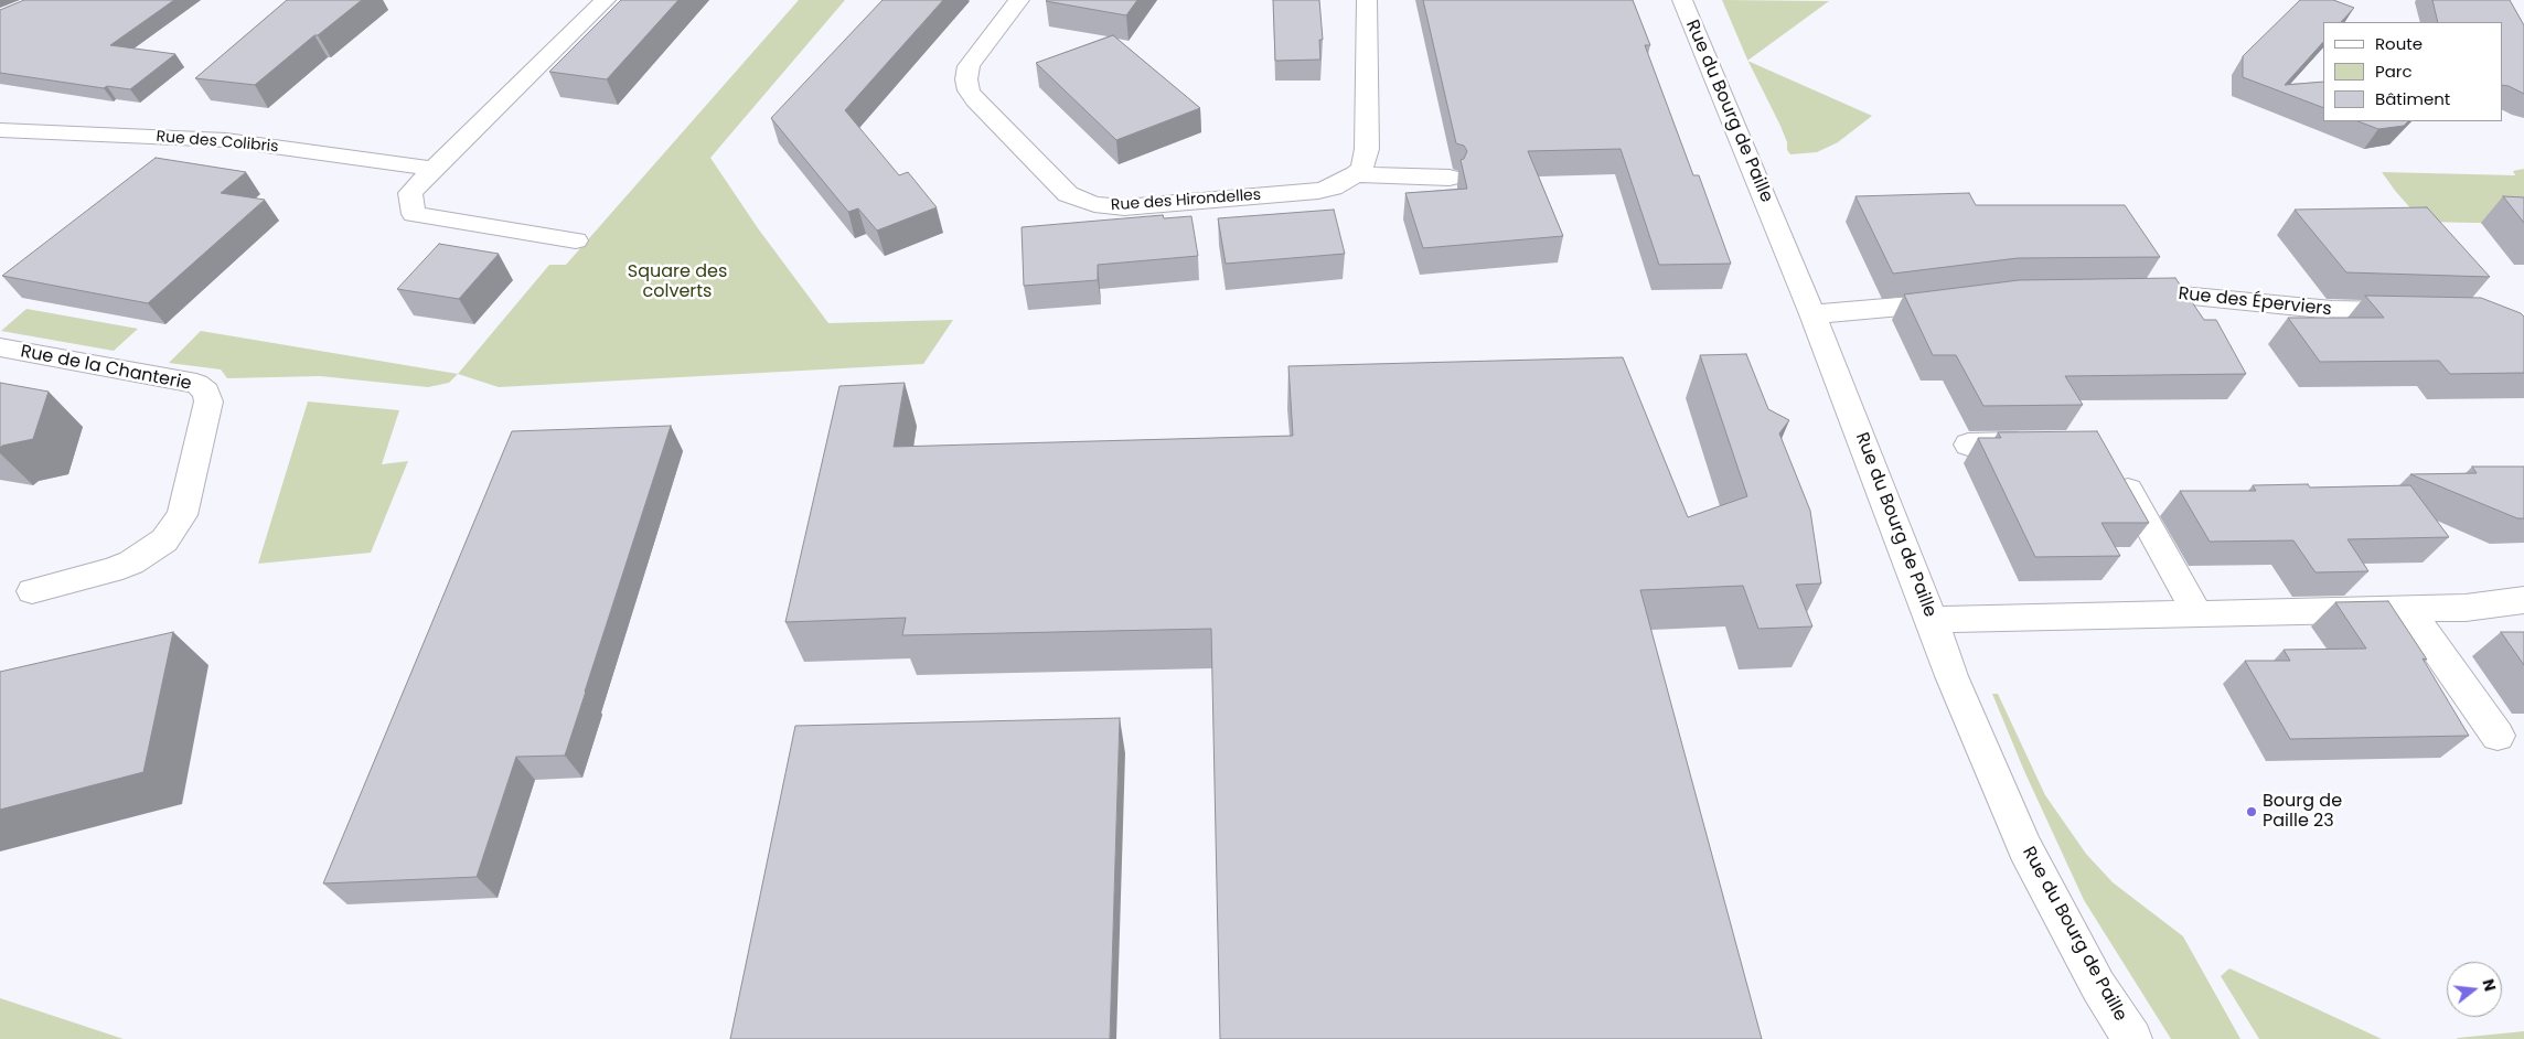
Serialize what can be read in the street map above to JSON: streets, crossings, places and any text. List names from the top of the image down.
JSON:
{
  "streets": {
    "street": [
      "Rue du Bourg de Paille",
      "Rue des Colibris",
      "Rue des Hirondelles",
      "Rue des Éperviers",
      "Rue de la Chanterie"
    ]
  },
  "parks": ["Square des colverts"],
  "places": ["Bourg de Paille 23"],
  "legend": ["Route", "Parc", "Bâtiment"],
  "north": "right"
}
